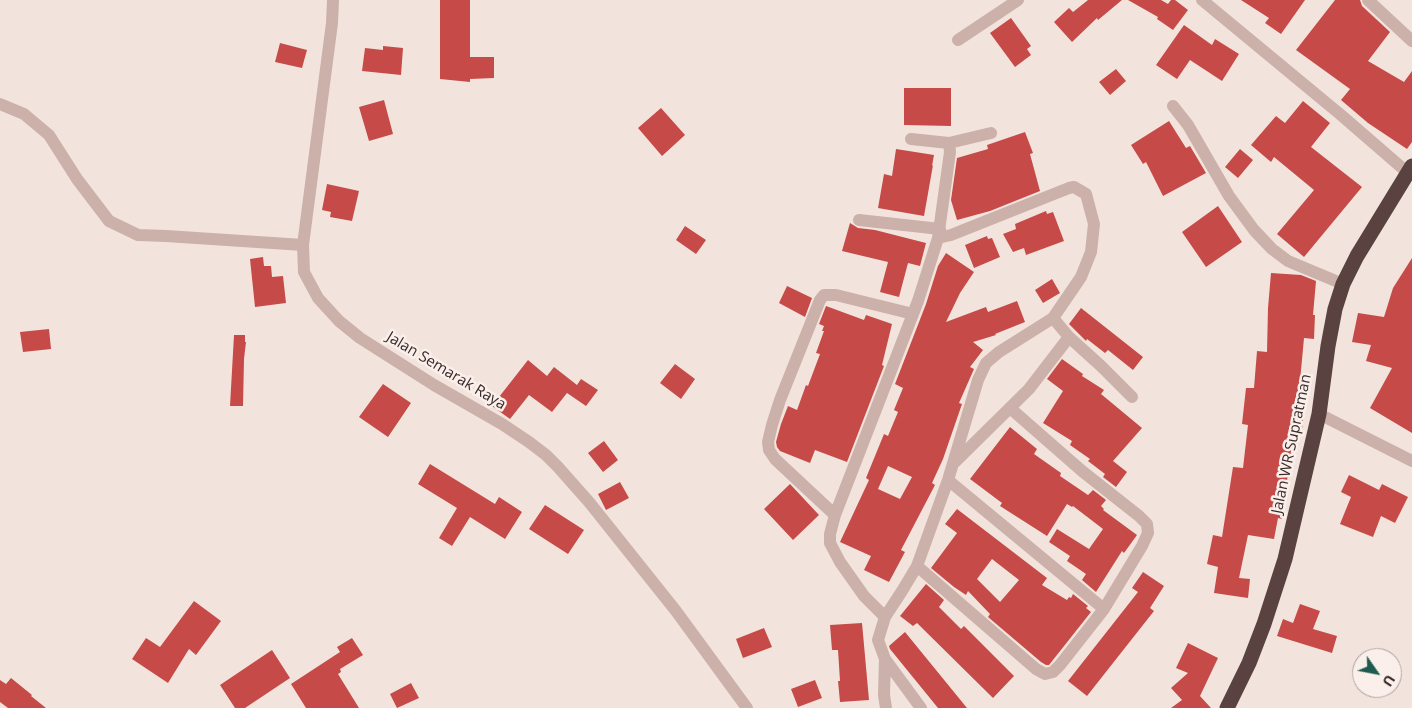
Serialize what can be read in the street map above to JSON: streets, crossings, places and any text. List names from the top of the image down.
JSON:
{
  "streets": {
    "highway": ["Jalan WR Supratman"],
    "street": ["Jalan Semarak Raya"]
  },
  "north": "bottom right"
}
